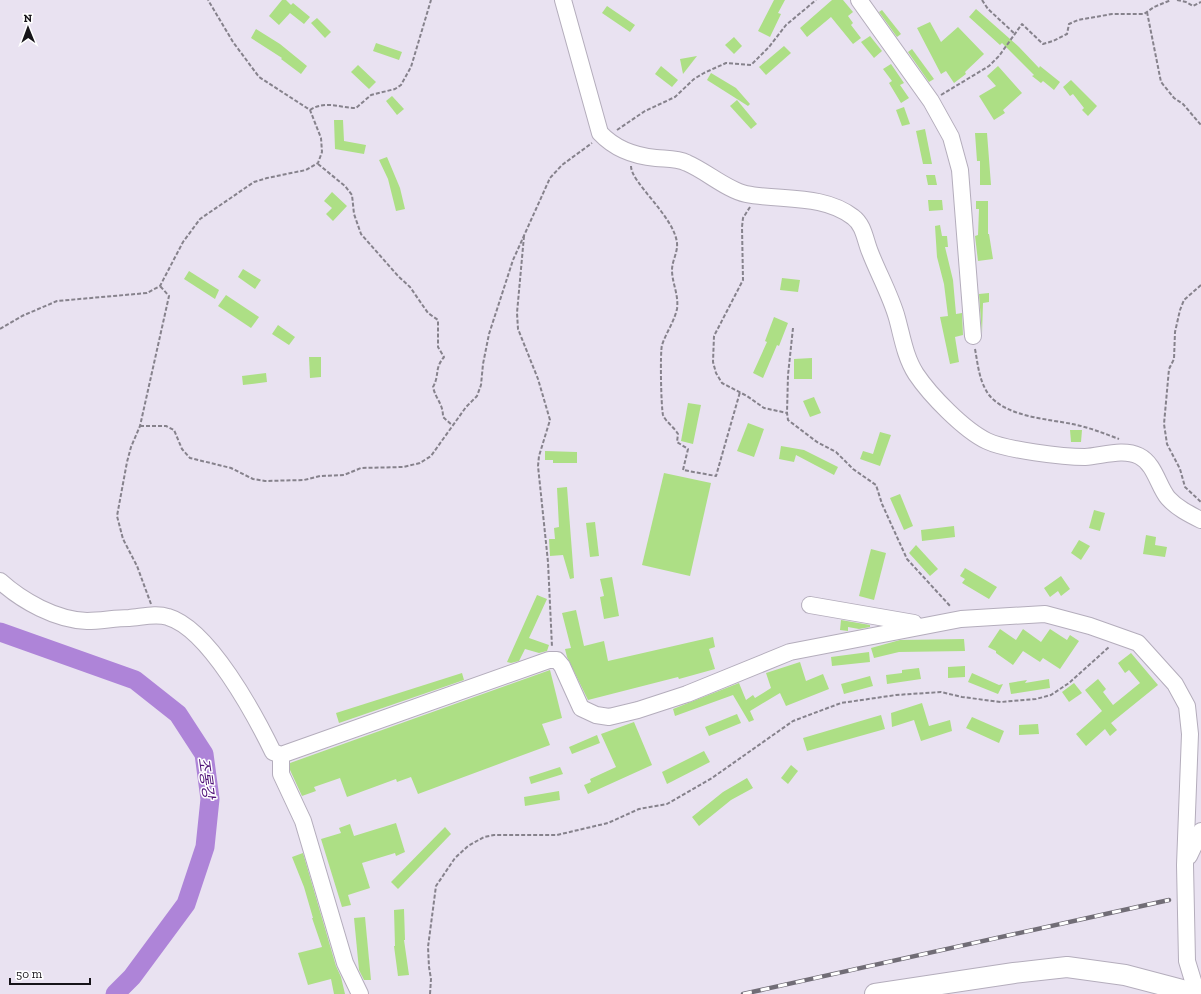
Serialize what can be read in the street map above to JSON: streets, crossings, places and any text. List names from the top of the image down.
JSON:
{
  "water": ["조롱강"],
  "scale_bar": "50 m",
  "north": "top"
}
